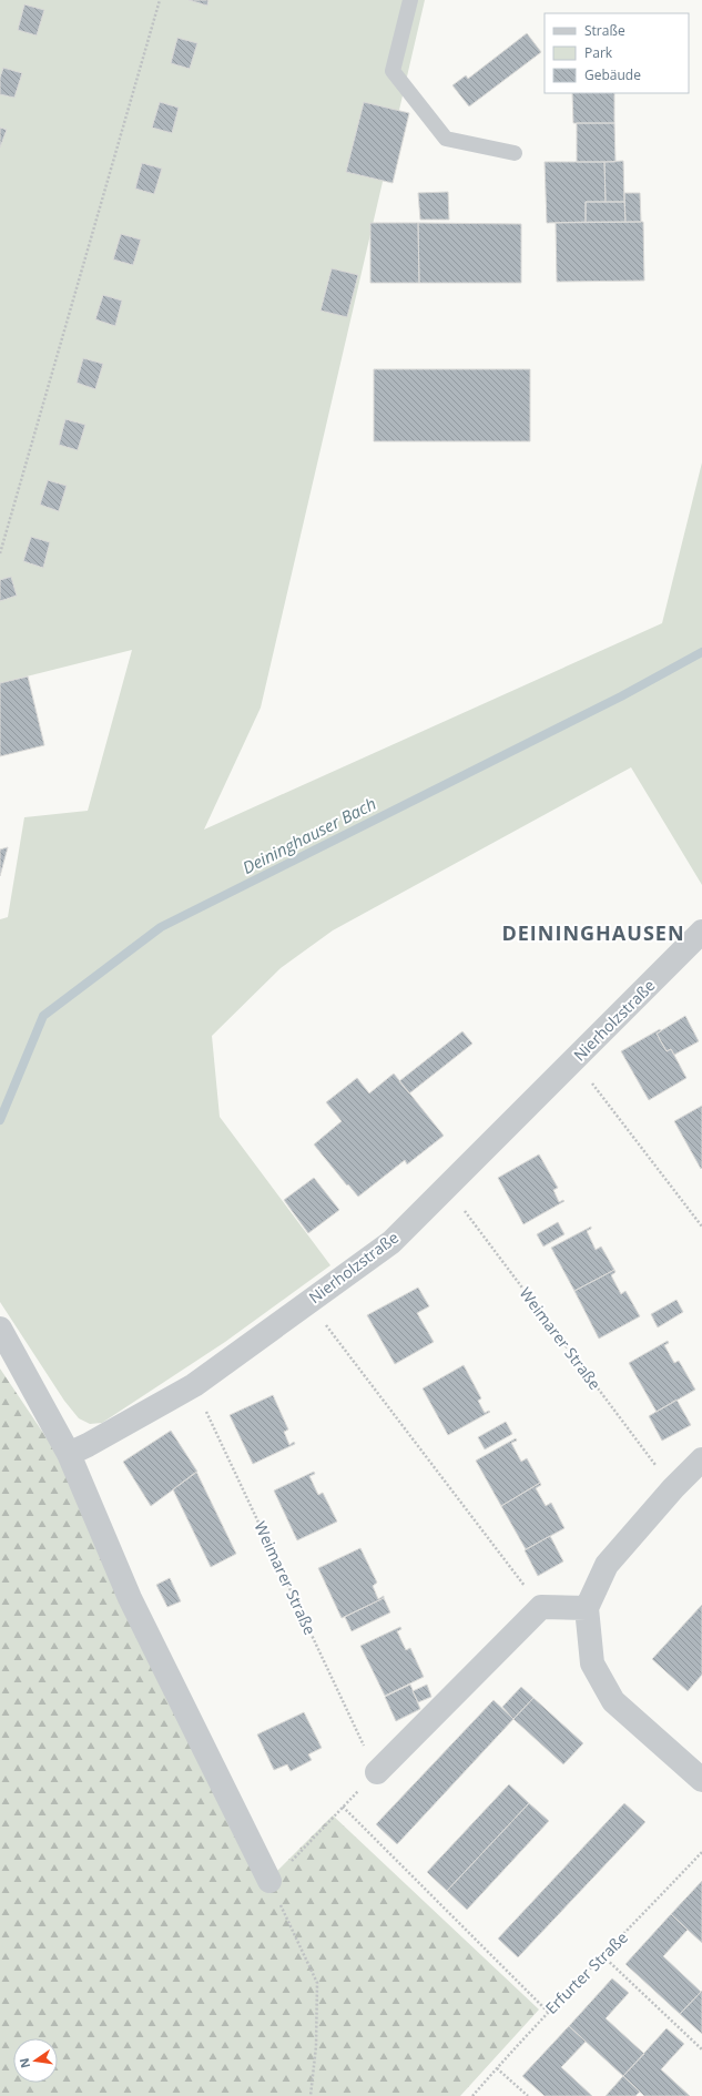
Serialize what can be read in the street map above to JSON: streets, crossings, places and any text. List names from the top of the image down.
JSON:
{
  "streets": {
    "street": ["Nierholzstraße"],
    "path": ["Weimarer Straße", "Erfurter Straße"]
  },
  "crossings": [
    ["Nierholzstraße", "Weimarer Straße"]
  ],
  "districts": ["DEININGHAUSEN"],
  "water": ["Deininghauser Bach"],
  "legend": ["Straße", "Park", "Gebäude"],
  "north": "left"
}
